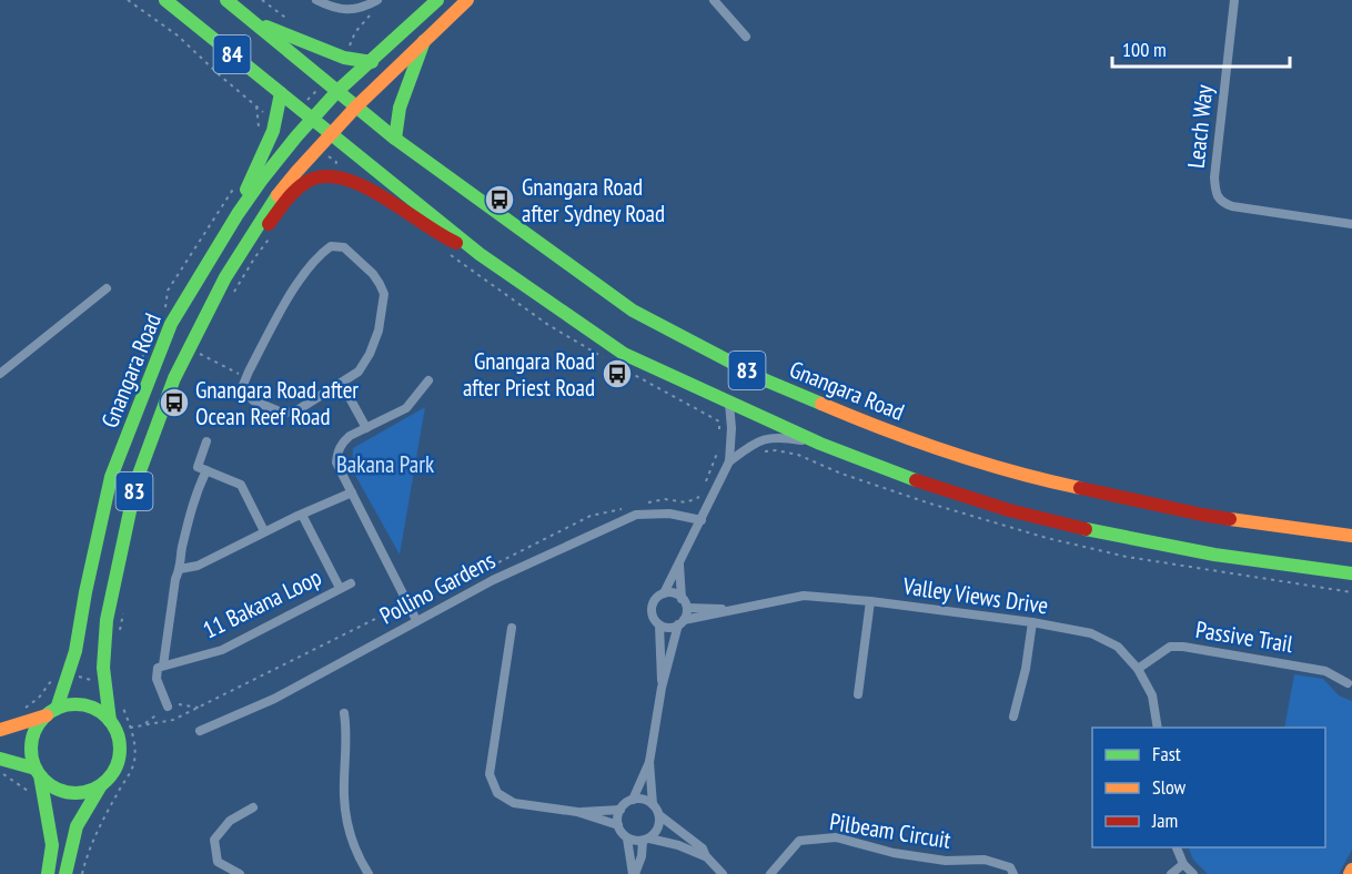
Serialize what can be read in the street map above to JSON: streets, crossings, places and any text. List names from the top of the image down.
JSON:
{
  "streets": {
    "main road": ["84", "Gnangara Road", "83"],
    "street": [
      "Leach Way",
      "Pollino Gardens",
      "Valley Views Drive",
      "11 Bakana Loop",
      "Passive Trail",
      "Pilbeam Circuit"
    ]
  },
  "crossings": [
    ["84", "Gnangara Road"],
    ["84", "83"],
    ["Gnangara Road", "83"],
    ["Valley Views Drive", "Passive Trail"]
  ],
  "parks": ["Bakana Park"],
  "places": {
    "bus stop": ["Gnangara Road after Sydney Road", "Gnangara Road after Priest Road", "Gnangara Road after Ocean Reef Road"]
  },
  "legend": ["Fast", "Slow", "Jam"],
  "scale_bar": "100 m"
}
